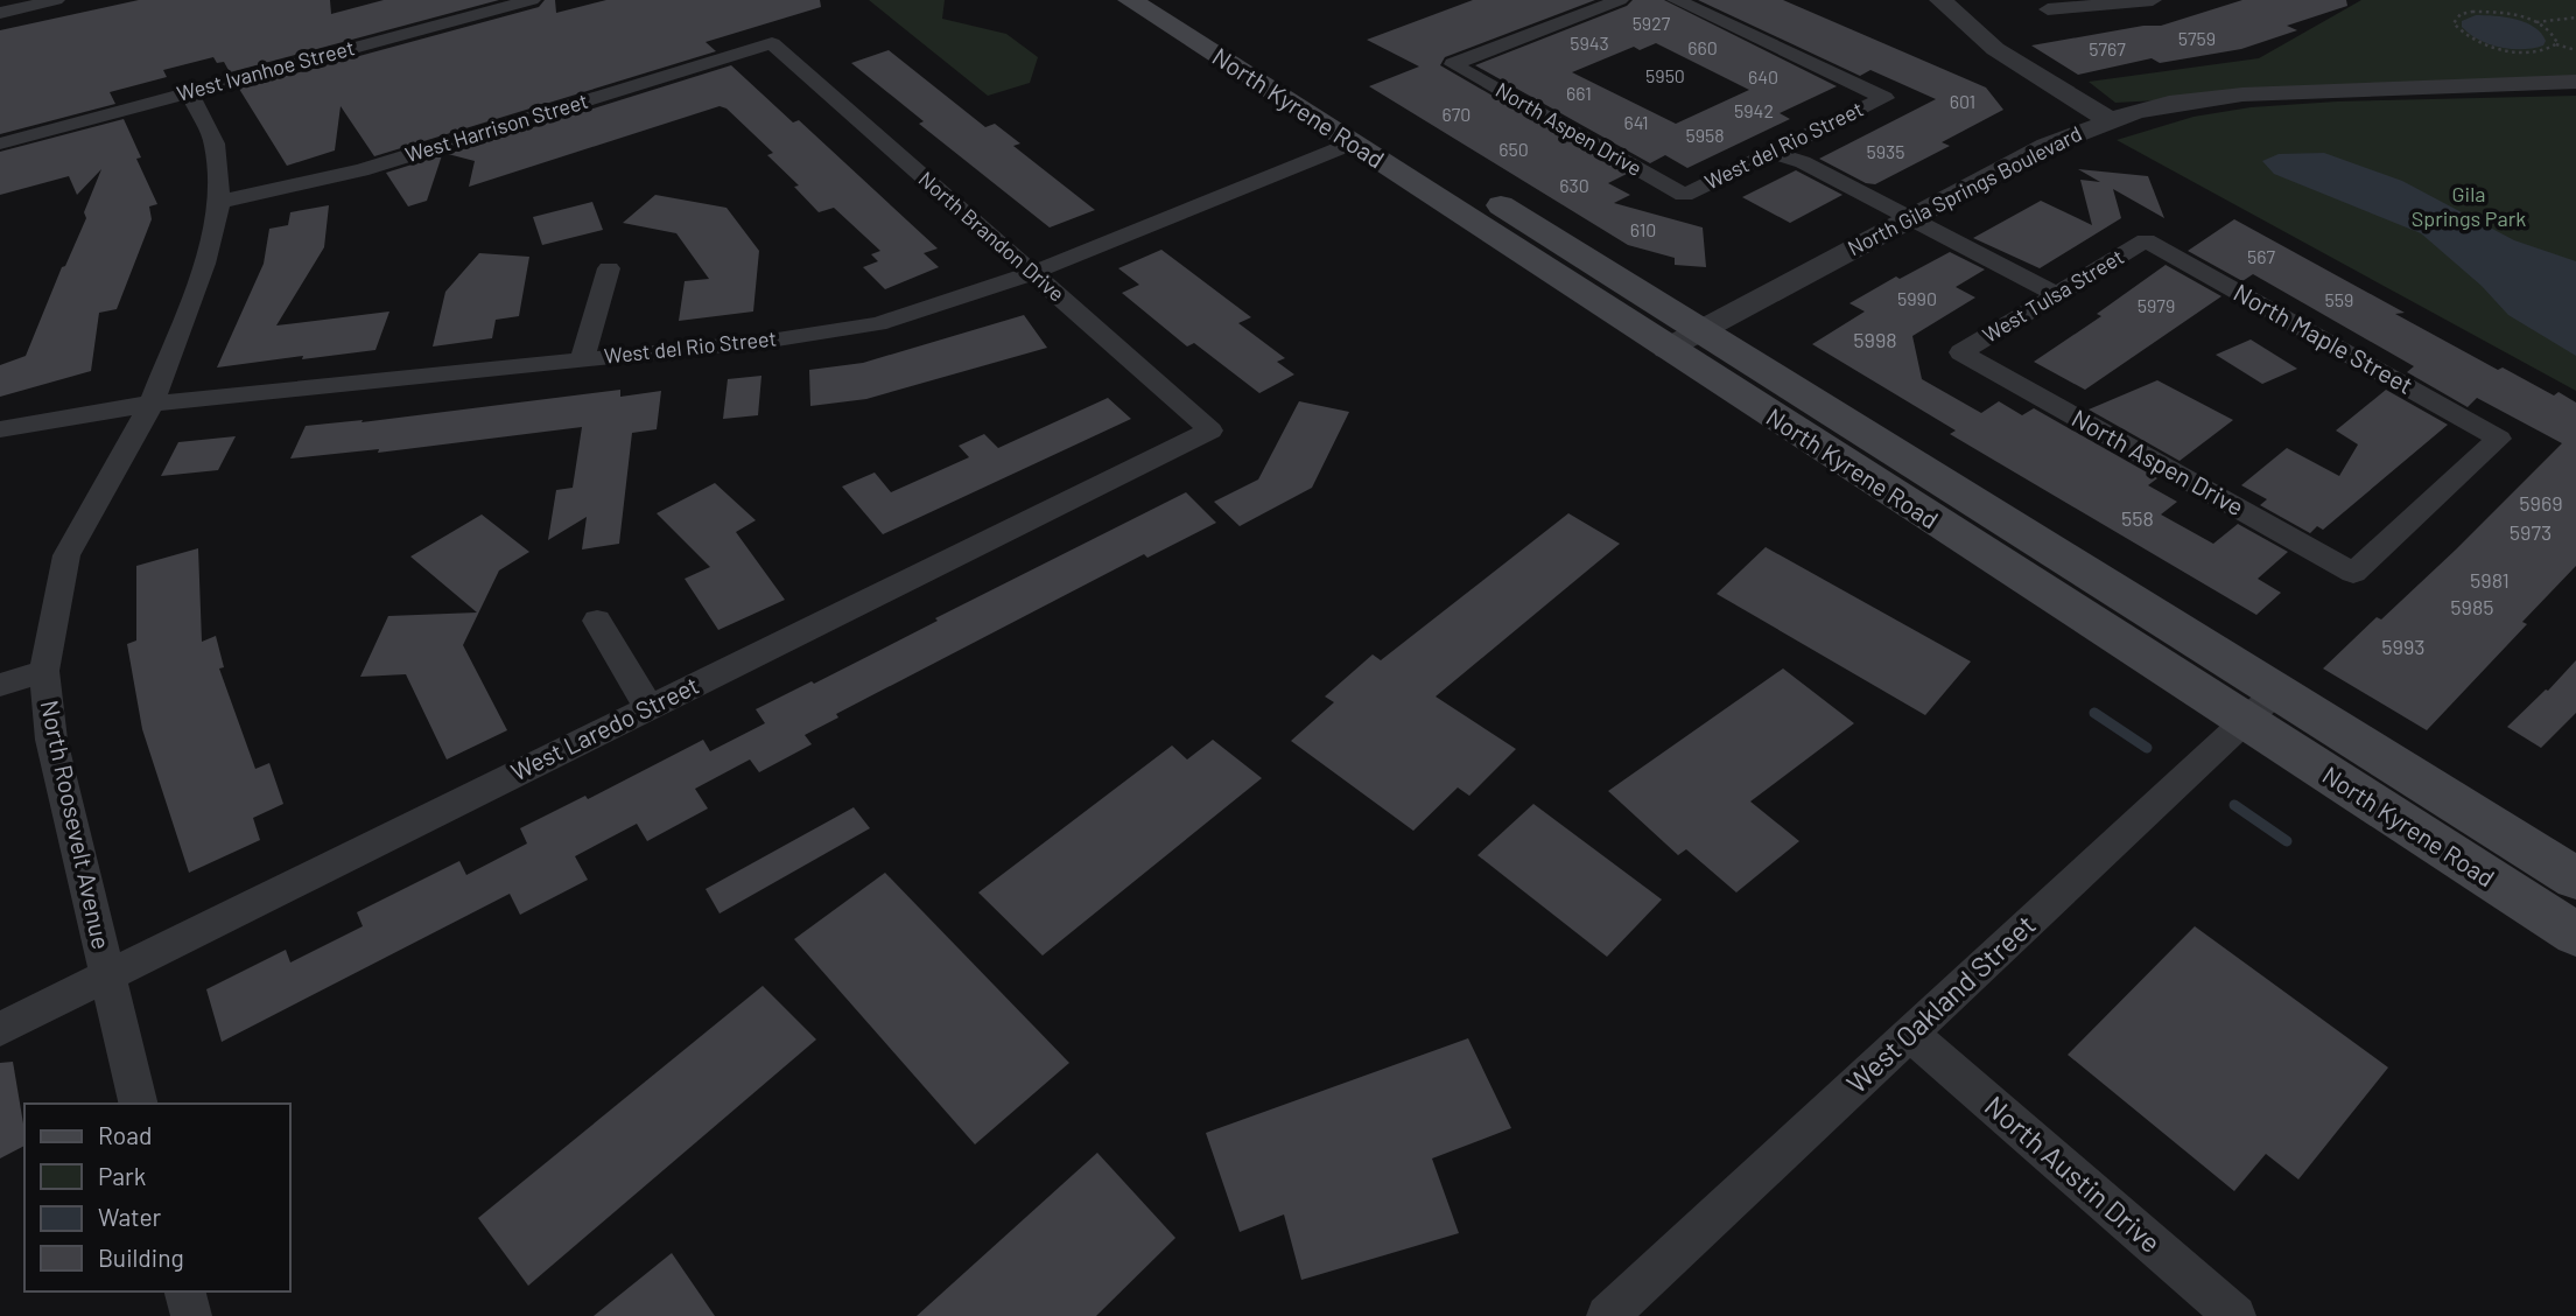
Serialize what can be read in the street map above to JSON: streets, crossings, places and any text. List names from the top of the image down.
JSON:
{
  "streets": {
    "main road": ["North Kyrene Road"],
    "street": [
      "West Ivanhoe Street",
      "West Harrison Street",
      "North Aspen Drive",
      "West del Rio Street",
      "North Gila Springs Boulevard",
      "North Brandon Drive",
      "West Tulsa Street",
      "North Maple Street",
      "West Laredo Street",
      "North Roosevelt Avenue",
      "West Oakland Street",
      "North Austin Drive"
    ]
  },
  "crossings": [
    ["West Ivanhoe Street", "North Roosevelt Avenue"],
    ["North Kyrene Road", "West del Rio Street"],
    ["North Kyrene Road", "North Gila Springs Boulevard"],
    ["North Kyrene Road", "West Oakland Street"],
    ["West Harrison Street", "North Brandon Drive"],
    ["West Harrison Street", "North Roosevelt Avenue"],
    ["North Aspen Drive", "West del Rio Street"],
    ["North Aspen Drive", "West Tulsa Street"],
    ["North Aspen Drive", "North Maple Street"],
    ["West del Rio Street", "North Brandon Drive"],
    ["West del Rio Street", "North Roosevelt Avenue"],
    ["North Brandon Drive", "West Laredo Street"],
    ["West Tulsa Street", "North Maple Street"],
    ["West Laredo Street", "North Roosevelt Avenue"],
    ["West Oakland Street", "North Austin Drive"]
  ],
  "parks": ["Gila Springs Park"],
  "house_numbers": [
    "5927",
    "5759",
    "5943",
    "660",
    "5767",
    "5950",
    "640",
    "661",
    "601",
    "5942",
    "670",
    "641",
    "5958",
    "650",
    "5935",
    "630",
    "610",
    "567",
    "5990",
    "559",
    "5979",
    "5998",
    "5969",
    "558",
    "5973",
    "5981",
    "5985",
    "5993"
  ],
  "legend": [
    "Road",
    "Park",
    "Water",
    "Building"
  ]
}
